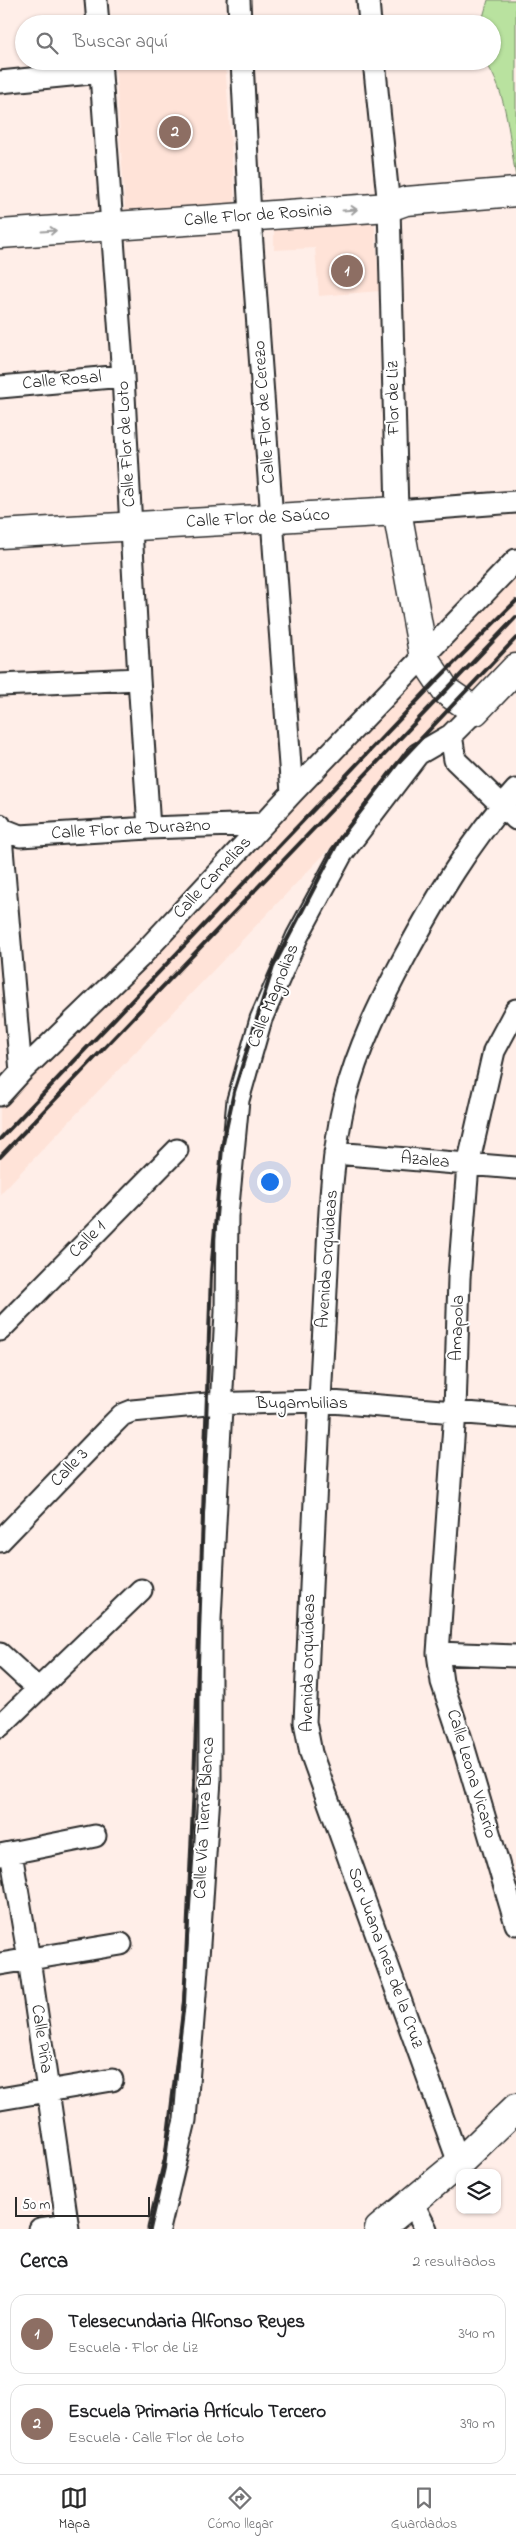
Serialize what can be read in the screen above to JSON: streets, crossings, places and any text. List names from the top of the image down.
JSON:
{
  "streets": {
    "street": [
      "Calle Flor de Rosinia",
      "Calle Rosal",
      "Flor de Liz",
      "Calle Flor de Cerezo",
      "Calle Flor de Loto",
      "Calle Flor de Saúco",
      "Calle Flor de Durazno",
      "Calle Camelias",
      "Calle Magnolias",
      "Azalea",
      "Calle 1",
      "Avenida Orquídeas",
      "Amapola",
      "Bugambilias",
      "Calle 3",
      "Calle Leona Vicario",
      "Calle Vía Tierra Blanca",
      "Sor Juana Ines de la Cruz",
      "Calle Piña"
    ]
  },
  "crossings": [
    ["Calle Flor de Rosinia", "Flor de Liz"],
    ["Calle Flor de Rosinia", "Calle Flor de Cerezo"],
    ["Calle Flor de Rosinia", "Calle Flor de Loto"],
    ["Calle Rosal", "Calle Flor de Loto"],
    ["Flor de Liz", "Calle Flor de Saúco"],
    ["Flor de Liz", "Calle Camelias"],
    ["Flor de Liz", "Calle Magnolias"],
    ["Calle Flor de Cerezo", "Calle Flor de Saúco"],
    ["Calle Flor de Cerezo", "Calle Camelias"],
    ["Calle Flor de Loto", "Calle Flor de Saúco"],
    ["Calle Flor de Loto", "Calle Flor de Durazno"],
    ["Calle Flor de Durazno", "Calle Camelias"],
    ["Calle Magnolias", "Bugambilias"],
    ["Calle Magnolias", "Calle Vía Tierra Blanca"],
    ["Azalea", "Avenida Orquídeas"],
    ["Azalea", "Amapola"],
    ["Avenida Orquídeas", "Bugambilias"],
    ["Avenida Orquídeas", "Sor Juana Ines de la Cruz"],
    ["Amapola", "Bugambilias"],
    ["Amapola", "Calle Leona Vicario"],
    ["Bugambilias", "Calle 3"],
    ["Bugambilias", "Calle Vía Tierra Blanca"]
  ],
  "scale_bar": "50 m",
  "page": {
    "search": "Buscar aquí",
    "pins": ["2", "1"],
    "scale": "50 m",
    "heading": ["Cerca", "2 resultados"],
    "list": [
      {
        "mark": "1",
        "name": "Telesecundaria Alfonso Reyes",
        "note": "Escuela · Flor de Liz",
        "value": "340 m"
      },
      {
        "mark": "2",
        "name": "Escuela Primaria Artículo Tercero",
        "note": "Escuela · Calle Flor de Loto",
        "value": "390 m"
      }
    ],
    "nav": ["Mapa", "Cómo llegar", "Guardados"]
  }
}
